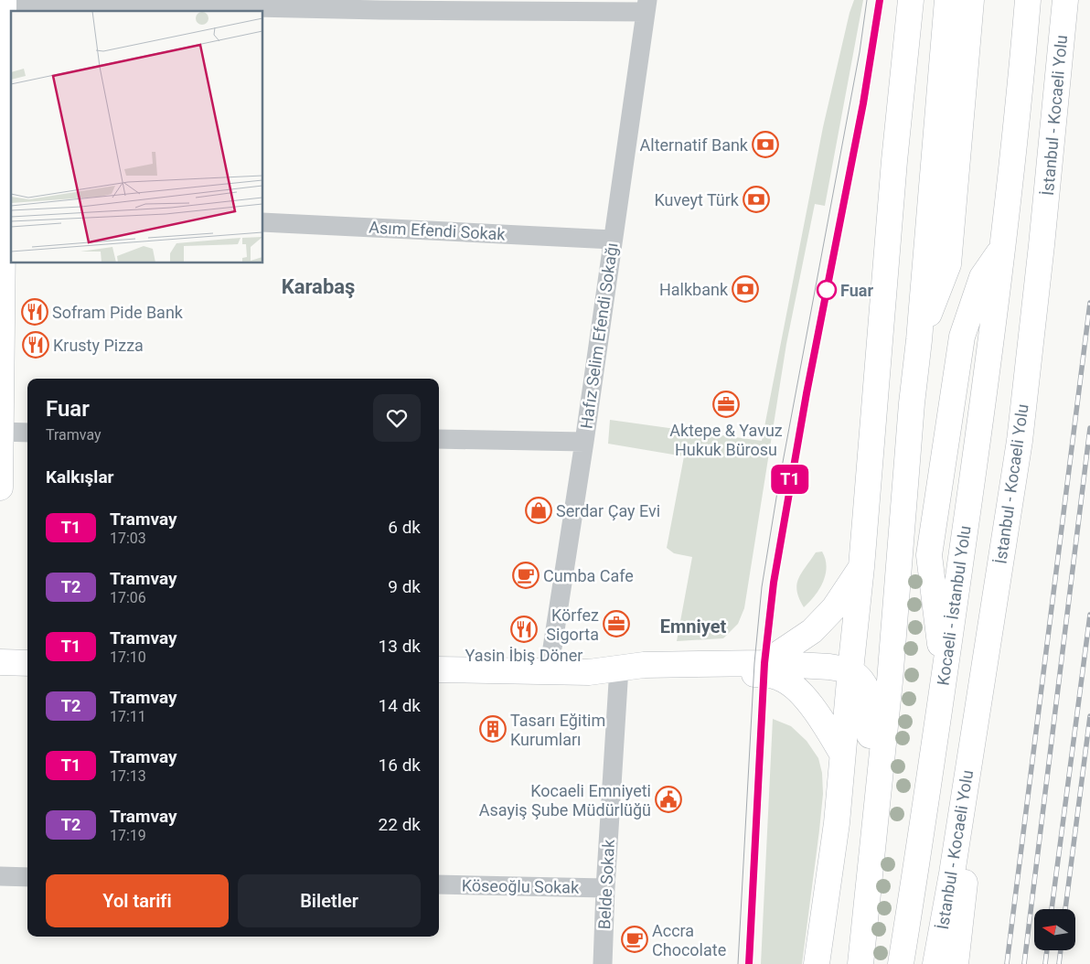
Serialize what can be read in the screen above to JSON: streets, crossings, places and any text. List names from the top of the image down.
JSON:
{
  "streets": {
    "main road": ["İstanbul - Kocaeli Yolu", "Kocaeli - İstanbul Yolu"],
    "street": [
      "Asım Efendi Sokak",
      "Hafız Selim Efendi Sokağı",
      "Belde Sokak",
      "Köseoğlu Sokak"
    ]
  },
  "crossings": [
    ["Asım Efendi Sokak", "Hafız Selim Efendi Sokağı"],
    ["Belde Sokak", "Köseoğlu Sokak"]
  ],
  "districts": ["Karabaş", "Emniyet"],
  "places": {
    "bank": ["Alternatif Bank", "Kuveyt Türk", "Halkbank"],
    "other": ["Fuar"],
    "restaurant": ["Sofram Pide Bank", "Krusty Pizza", "Yasin İbiş Döner"],
    "office": ["Aktepe & Yavuz Hukuk Bürosu", "Körfez Sigorta"],
    "shop": ["Serdar Çay Evi"],
    "cafe": ["Cumba Cafe", "Accra Chocolate"],
    "building": ["Tasarı Eğitim Kurumları"],
    "public building": ["Kocaeli Emniyeti Asayiş Şube Müdürlüğü"]
  },
  "lines": ["tram line T1"],
  "north": "left",
  "page": {
    "on_map": "T1",
    "heading": [
      ["Fuar", "Tramvay"],
      "Kalkışlar"
    ],
    "list": [
      {
        "mark": "T1",
        "name": "Tramvay",
        "note": "17:03",
        "value": "6 dk"
      },
      {
        "mark": "T2",
        "name": "Tramvay",
        "note": "17:06",
        "value": "9 dk"
      },
      {
        "mark": "T1",
        "name": "Tramvay",
        "note": "17:10",
        "value": "13 dk"
      },
      {
        "mark": "T2",
        "name": "Tramvay",
        "note": "17:11",
        "value": "14 dk"
      },
      {
        "mark": "T1",
        "name": "Tramvay",
        "note": "17:13",
        "value": "16 dk"
      },
      {
        "mark": "T2",
        "name": "Tramvay",
        "note": "17:19",
        "value": "22 dk"
      }
    ],
    "buttons": ["Yol tarifi", "Biletler"]
  }
}
